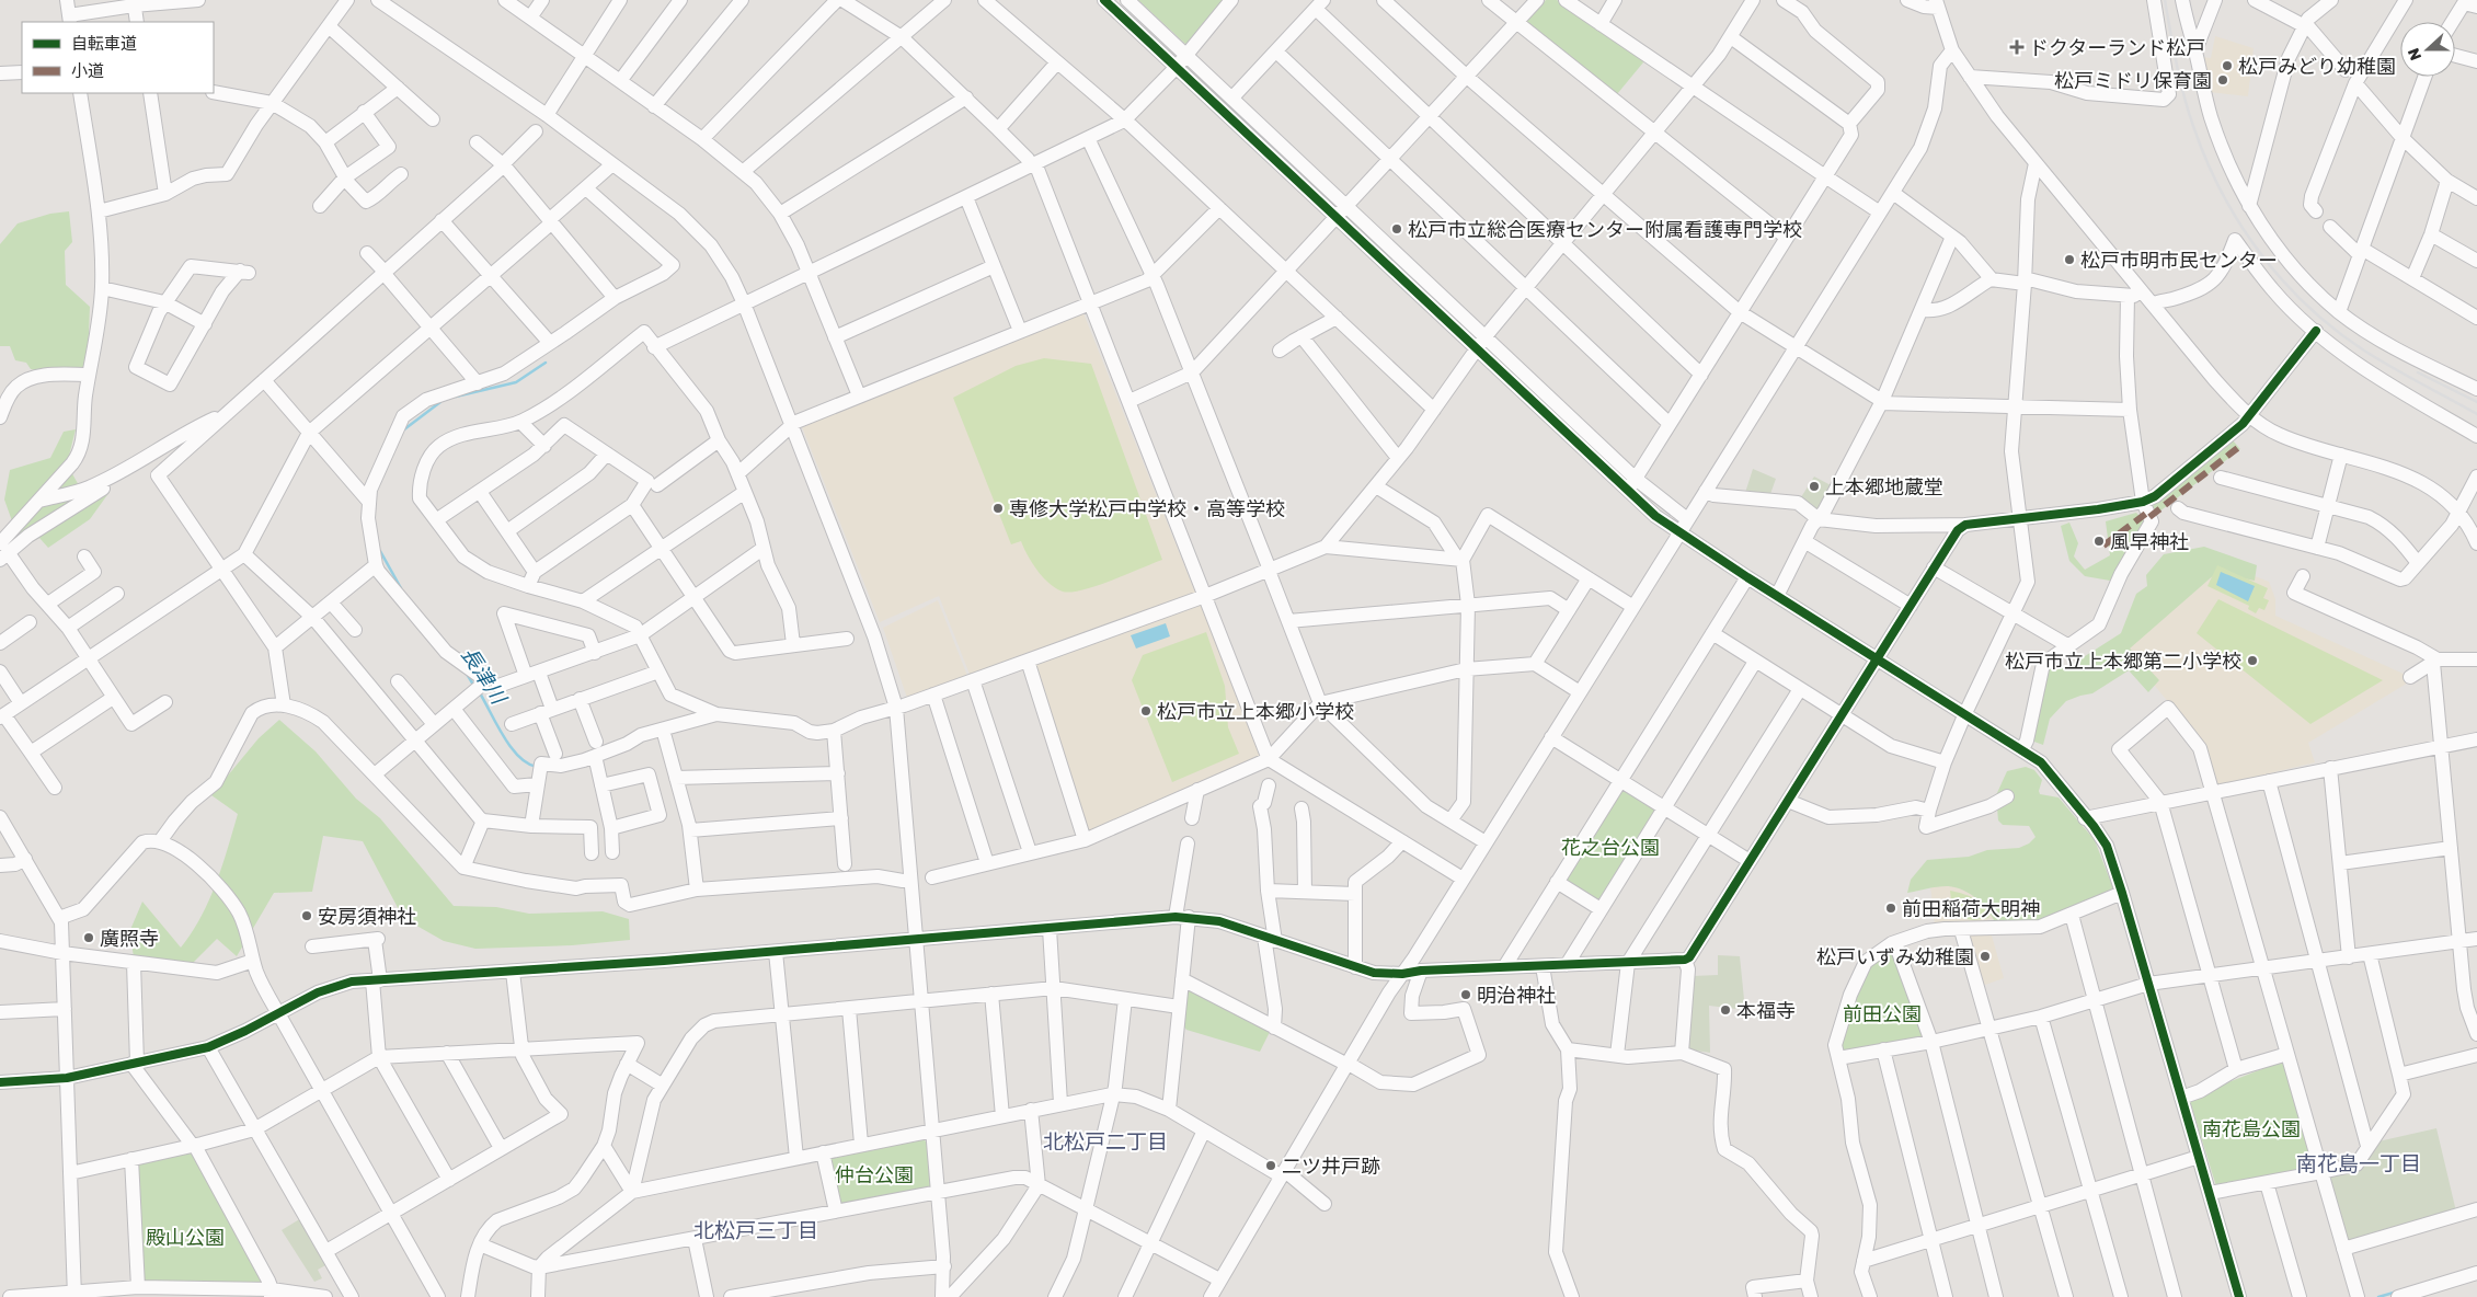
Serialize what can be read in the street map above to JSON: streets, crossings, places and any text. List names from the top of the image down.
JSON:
{
  "districts": ["北松戸二丁目", "南花島一丁目", "北松戸三丁目"],
  "water": ["長津川"],
  "parks": [
    "花之台公園",
    "前田公園",
    "南花島公園",
    "仲台公園",
    "殿山公園"
  ],
  "places": {
    "health": ["ドクターランド松戸"],
    "other": [
      "松戸みどり幼稚園",
      "松戸ミドリ保育園",
      "松戸市立総合医療センター附属看護専門学校",
      "松戸市明市民センター",
      "上本郷地蔵堂",
      "専修大学松戸中学校・高等学校",
      "風早神社",
      "松戸市立上本郷第二小学校",
      "松戸市立上本郷小学校",
      "前田稲荷大明神",
      "安房須神社",
      "廣照寺",
      "松戸いずみ幼稚園",
      "明治神社",
      "本福寺",
      "二ツ井戸跡"
    ]
  },
  "legend": ["自転車道", "小道"],
  "north": "left"
}
